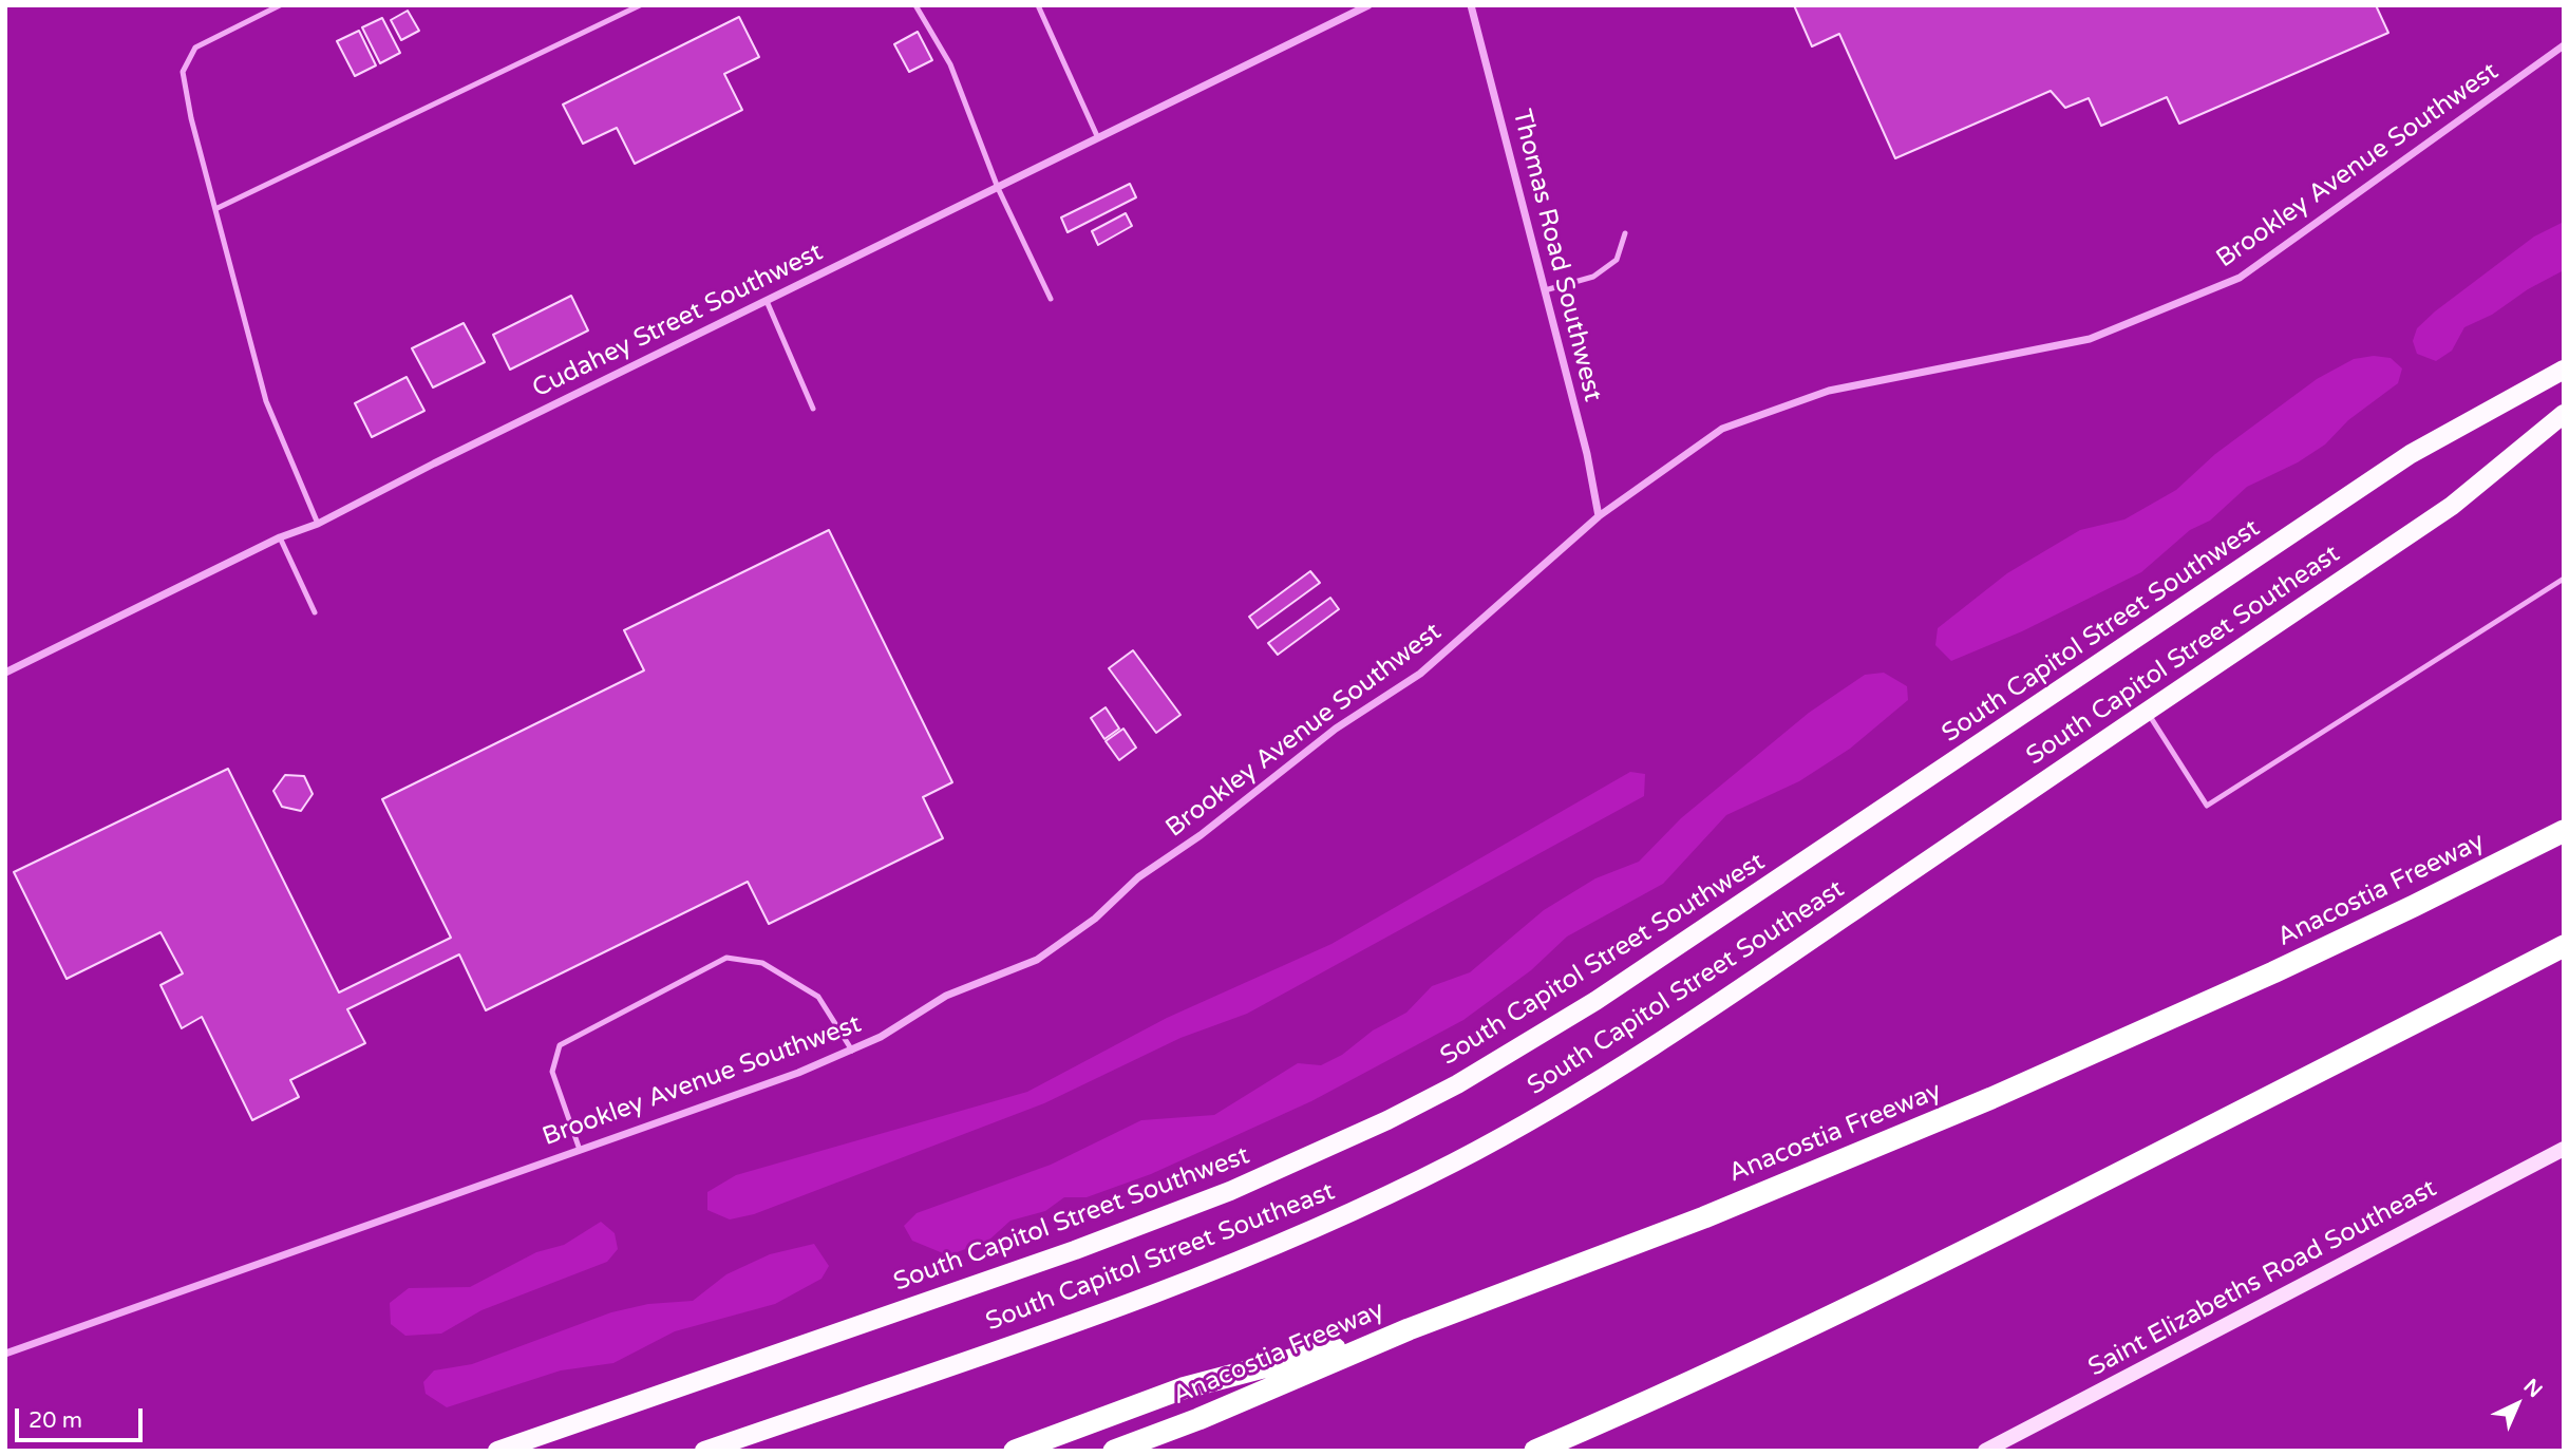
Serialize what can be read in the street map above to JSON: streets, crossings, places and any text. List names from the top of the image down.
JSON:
{
  "streets": {
    "highway": ["Anacostia Freeway"],
    "main road": ["South Capitol Street Southwest", "South Capitol Street Southeast", "Saint Elizabeths Road Southeast"],
    "street": ["Brookley Avenue Southwest", "Thomas Road Southwest", "Cudahey Street Southwest"]
  },
  "crossings": [
    ["Brookley Avenue Southwest", "Thomas Road Southwest"]
  ],
  "scale_bar": "20 m",
  "north": "top right"
}
